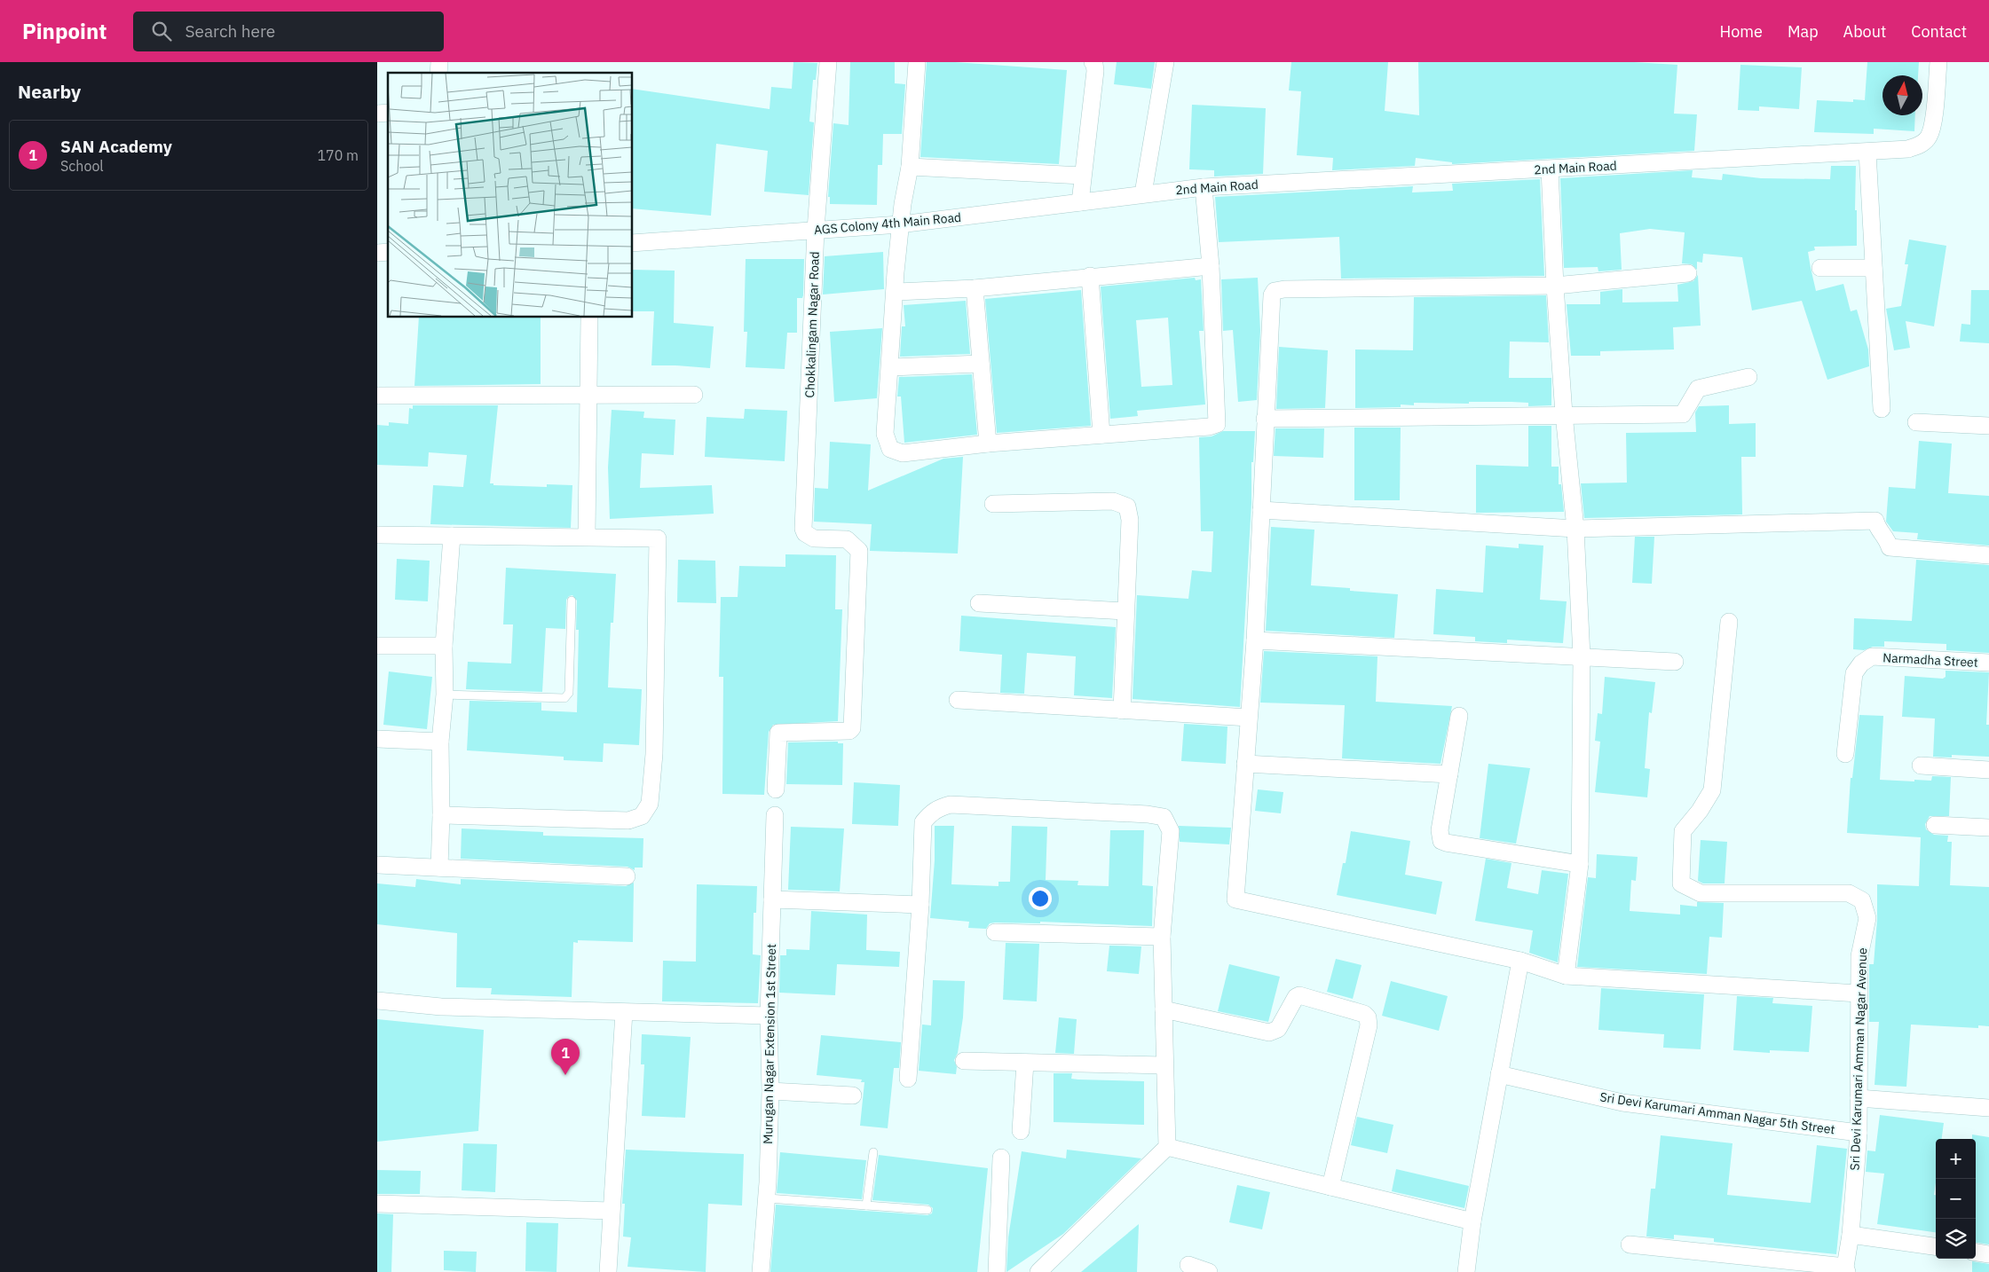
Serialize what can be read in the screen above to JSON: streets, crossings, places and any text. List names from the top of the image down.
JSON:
{
  "streets": {
    "street": [
      "2nd Main Road",
      "AGS Colony 4th Main Road",
      "Chokkalingam Nagar Road",
      "Narmadha Street",
      "Murugan Nagar Extension 1st Street",
      "Sri Devi Karumari Amman Nagar Avenue",
      "Sri Devi Karumari Amman Nagar 5th Street"
    ]
  },
  "crossings": [
    ["2nd Main Road", "AGS Colony 4th Main Road"],
    ["AGS Colony 4th Main Road", "Chokkalingam Nagar Road"],
    ["Sri Devi Karumari Amman Nagar Avenue", "Sri Devi Karumari Amman Nagar 5th Street"]
  ],
  "north": "top",
  "page": {
    "header": "Pinpoint",
    "search": "Search here",
    "nav": [
      "Home",
      "Map",
      "About",
      "Contact"
    ],
    "heading": "Nearby",
    "list": [
      {
        "mark": "1",
        "name": "SAN Academy",
        "note": "School",
        "value": "170 m"
      }
    ],
    "pins": "1",
    "map_buttons": ["+", "−"]
  }
}
